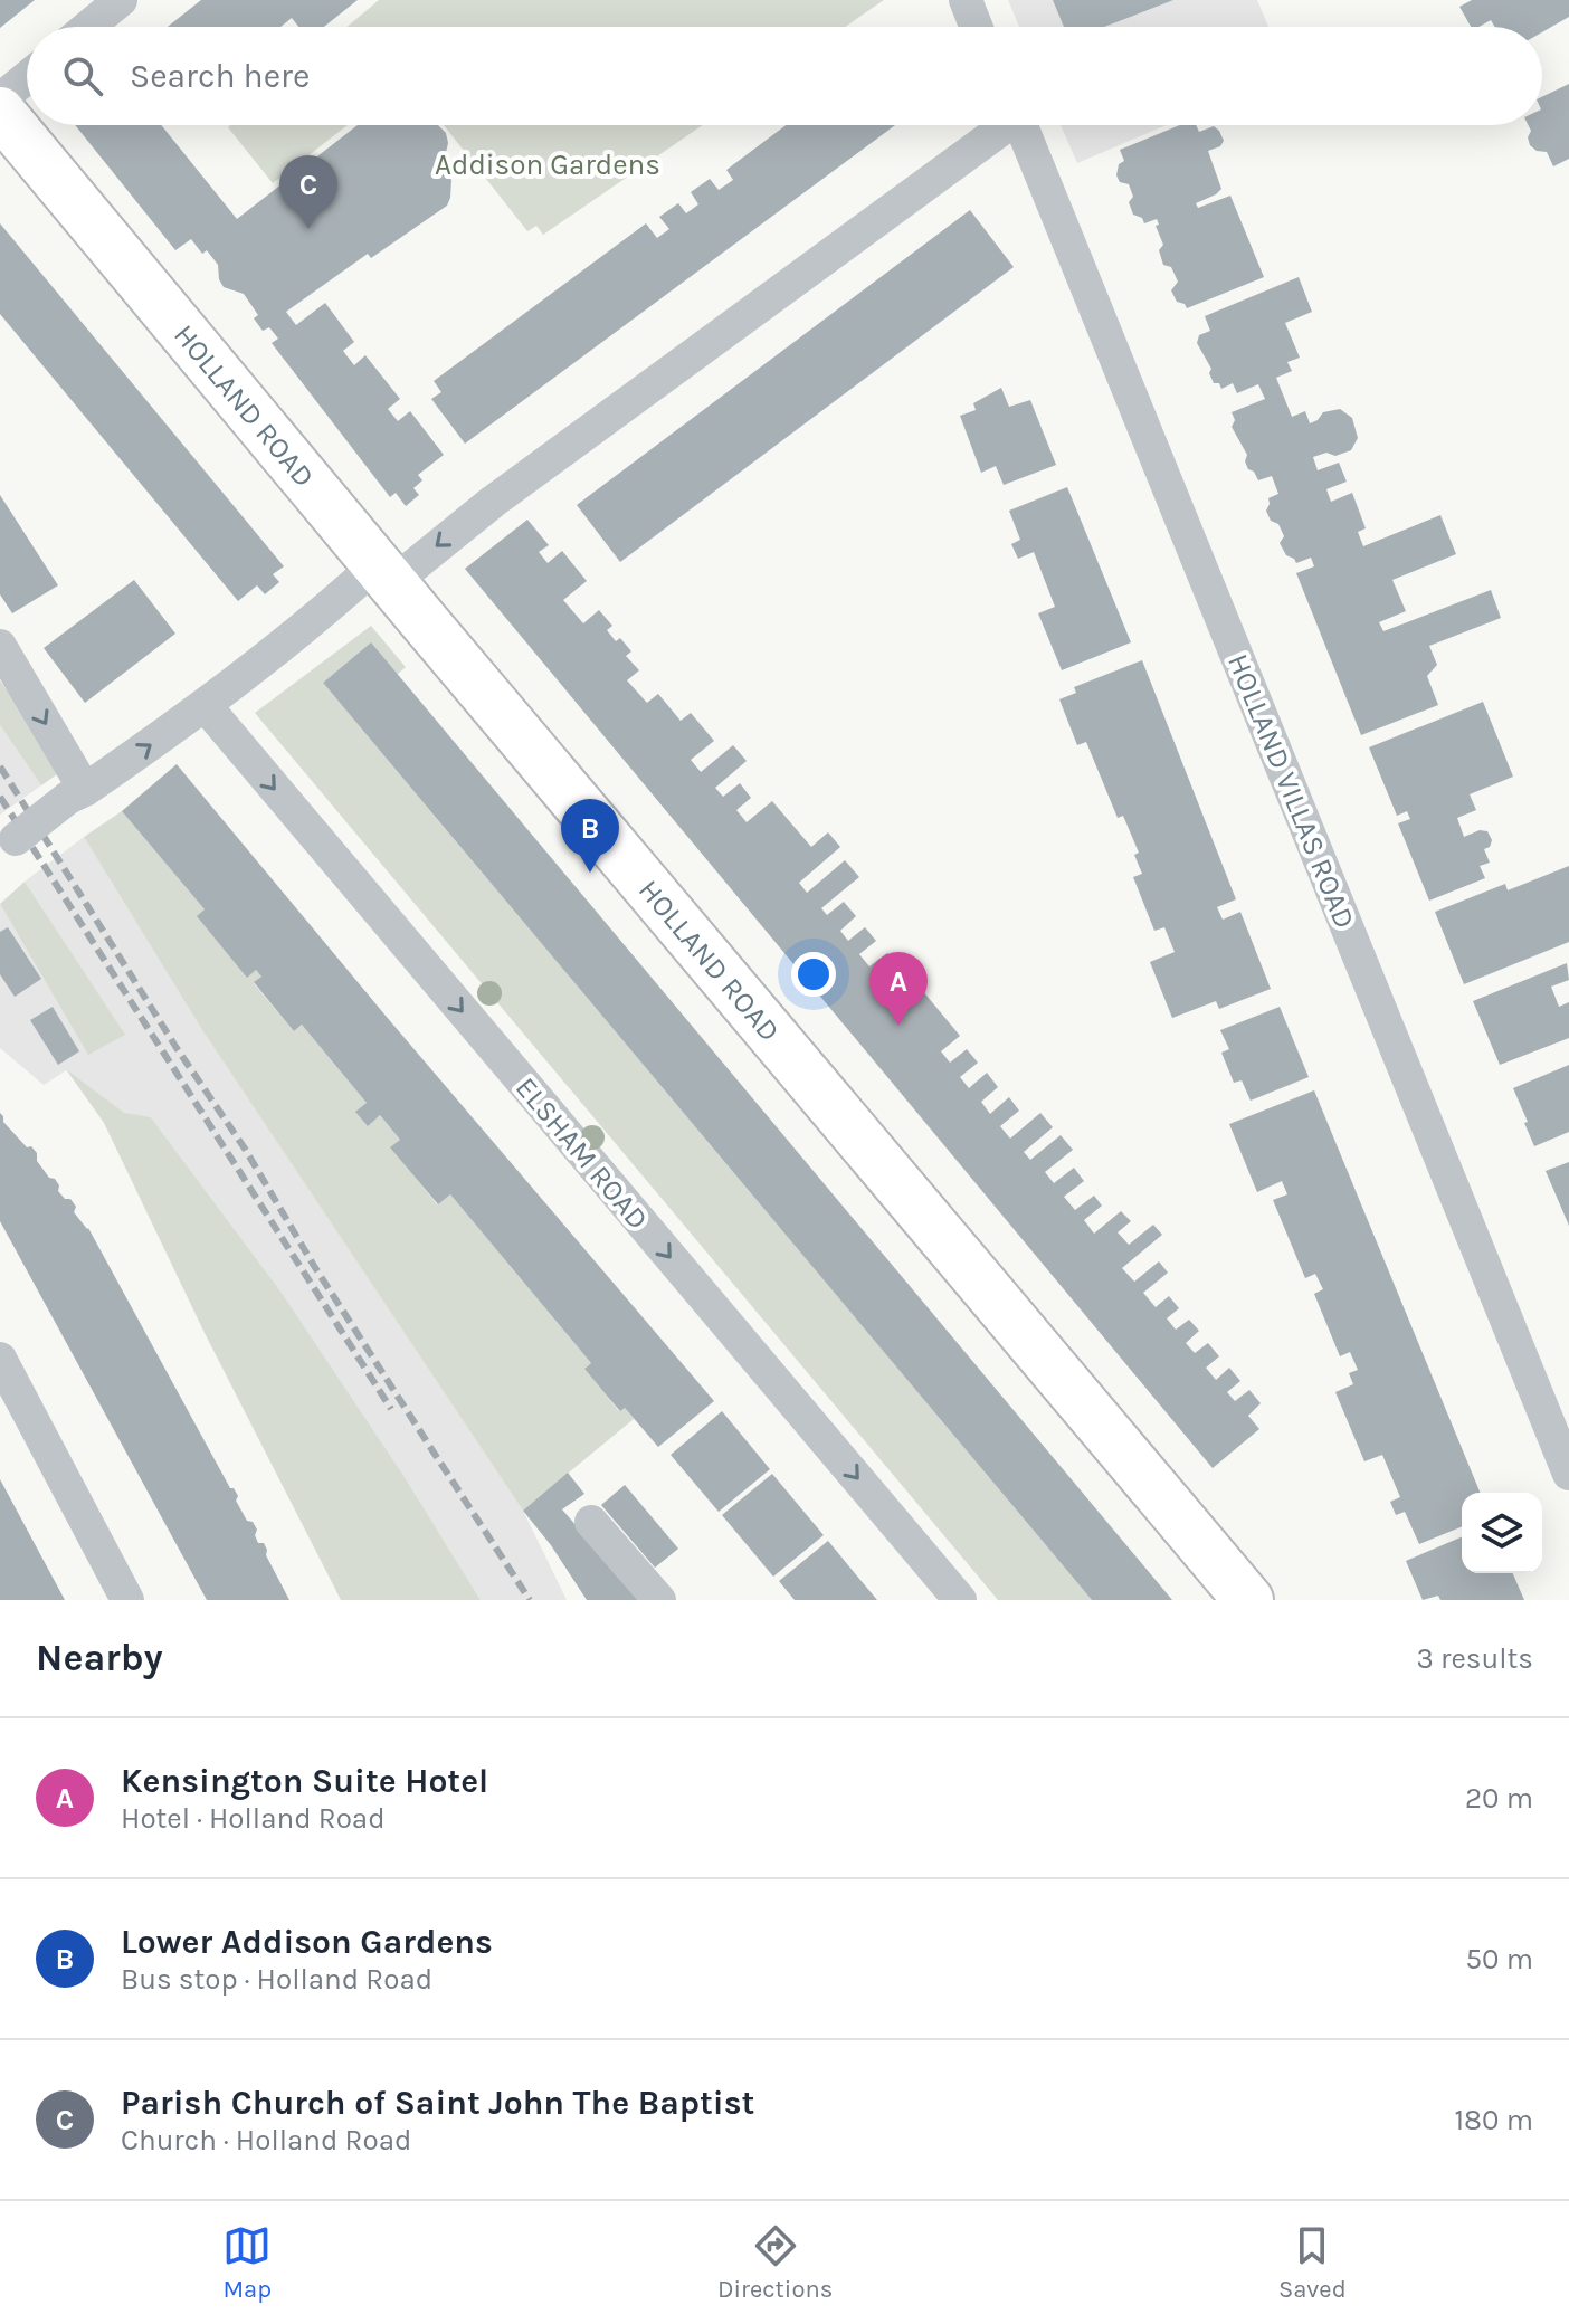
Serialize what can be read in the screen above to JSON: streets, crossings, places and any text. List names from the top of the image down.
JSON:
{
  "streets": {
    "highway": ["HOLLAND ROAD"],
    "street": ["HOLLAND VILLAS ROAD", "ELSHAM ROAD"]
  },
  "one_way": ["ELSHAM ROAD"],
  "parks": ["Addison Gardens"],
  "page": {
    "search": "Search here",
    "pins": ["C", "B", "A"],
    "heading": ["Nearby", "3 results"],
    "list": [
      {
        "mark": "A",
        "name": "Kensington Suite Hotel",
        "note": "Hotel · Holland Road",
        "value": "20 m"
      },
      {
        "mark": "B",
        "name": "Lower Addison Gardens",
        "note": "Bus stop · Holland Road",
        "value": "50 m"
      },
      {
        "mark": "C",
        "name": "Parish Church of Saint John The Baptist",
        "note": "Church · Holland Road",
        "value": "180 m"
      }
    ],
    "nav": ["Map", "Directions", "Saved"]
  }
}
